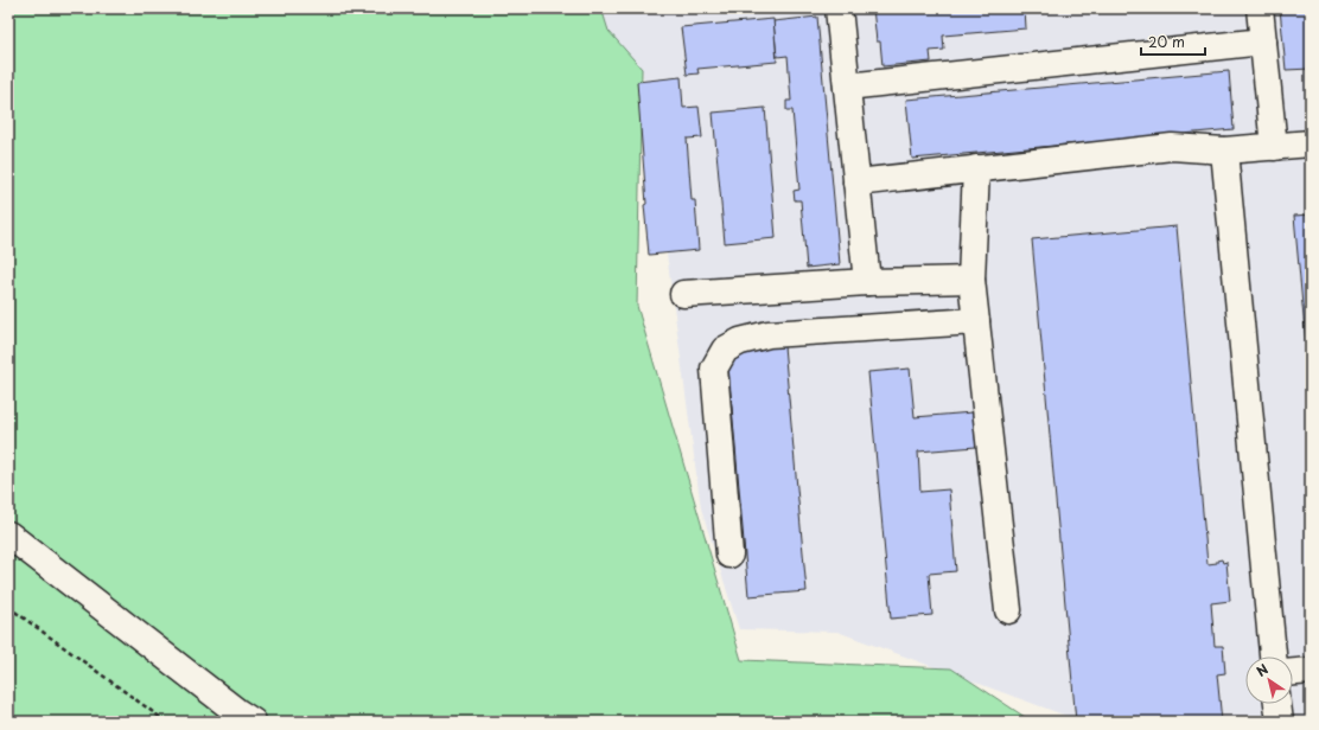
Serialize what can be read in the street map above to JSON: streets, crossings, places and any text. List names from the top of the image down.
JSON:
{
  "scale_bar": "20 m",
  "north": "top left"
}
